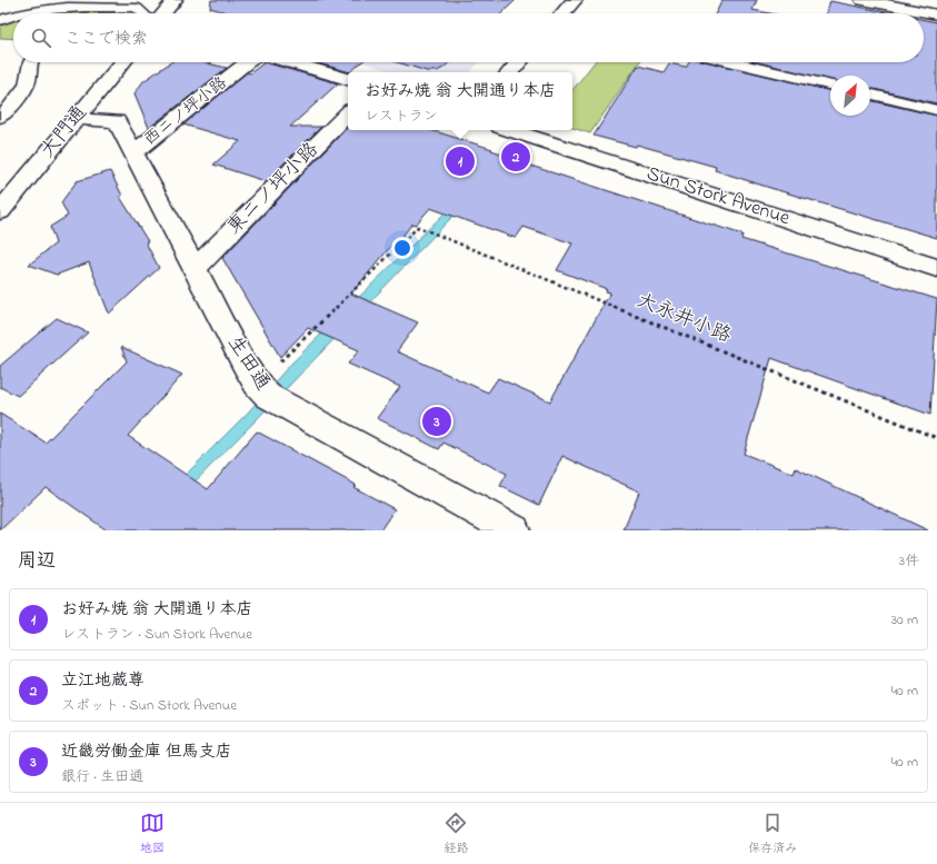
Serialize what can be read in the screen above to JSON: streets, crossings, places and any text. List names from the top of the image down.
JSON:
{
  "streets": {
    "street": [
      "西ニノ坪小路",
      "大門通",
      "東ニノ坪小路",
      "Sun Stork Avenue",
      "生田通"
    ],
    "path": ["大永井小路"]
  },
  "crossings": [
    ["西ニノ坪小路", "生田通"],
    ["大門通", "生田通"],
    ["東ニノ坪小路", "生田通"],
    ["大永井小路", "生田通"]
  ],
  "north": "top right",
  "page": {
    "search": "ここで検索",
    "popup": ["お好み焼 翁 大開通り本店", "レストラン"],
    "pins": ["2", "1", "3"],
    "heading": ["周辺", "3件"],
    "list": [
      {
        "mark": "1",
        "name": "お好み焼 翁 大開通り本店",
        "note": "レストラン · Sun Stork Avenue",
        "value": "30 m"
      },
      {
        "mark": "2",
        "name": "立江地蔵尊",
        "note": "スポット · Sun Stork Avenue",
        "value": "40 m"
      },
      {
        "mark": "3",
        "name": "近畿労働金庫 但馬支店",
        "note": "銀行 · 生田通",
        "value": "40 m"
      }
    ],
    "nav": ["地図", "経路", "保存済み"]
  }
}
